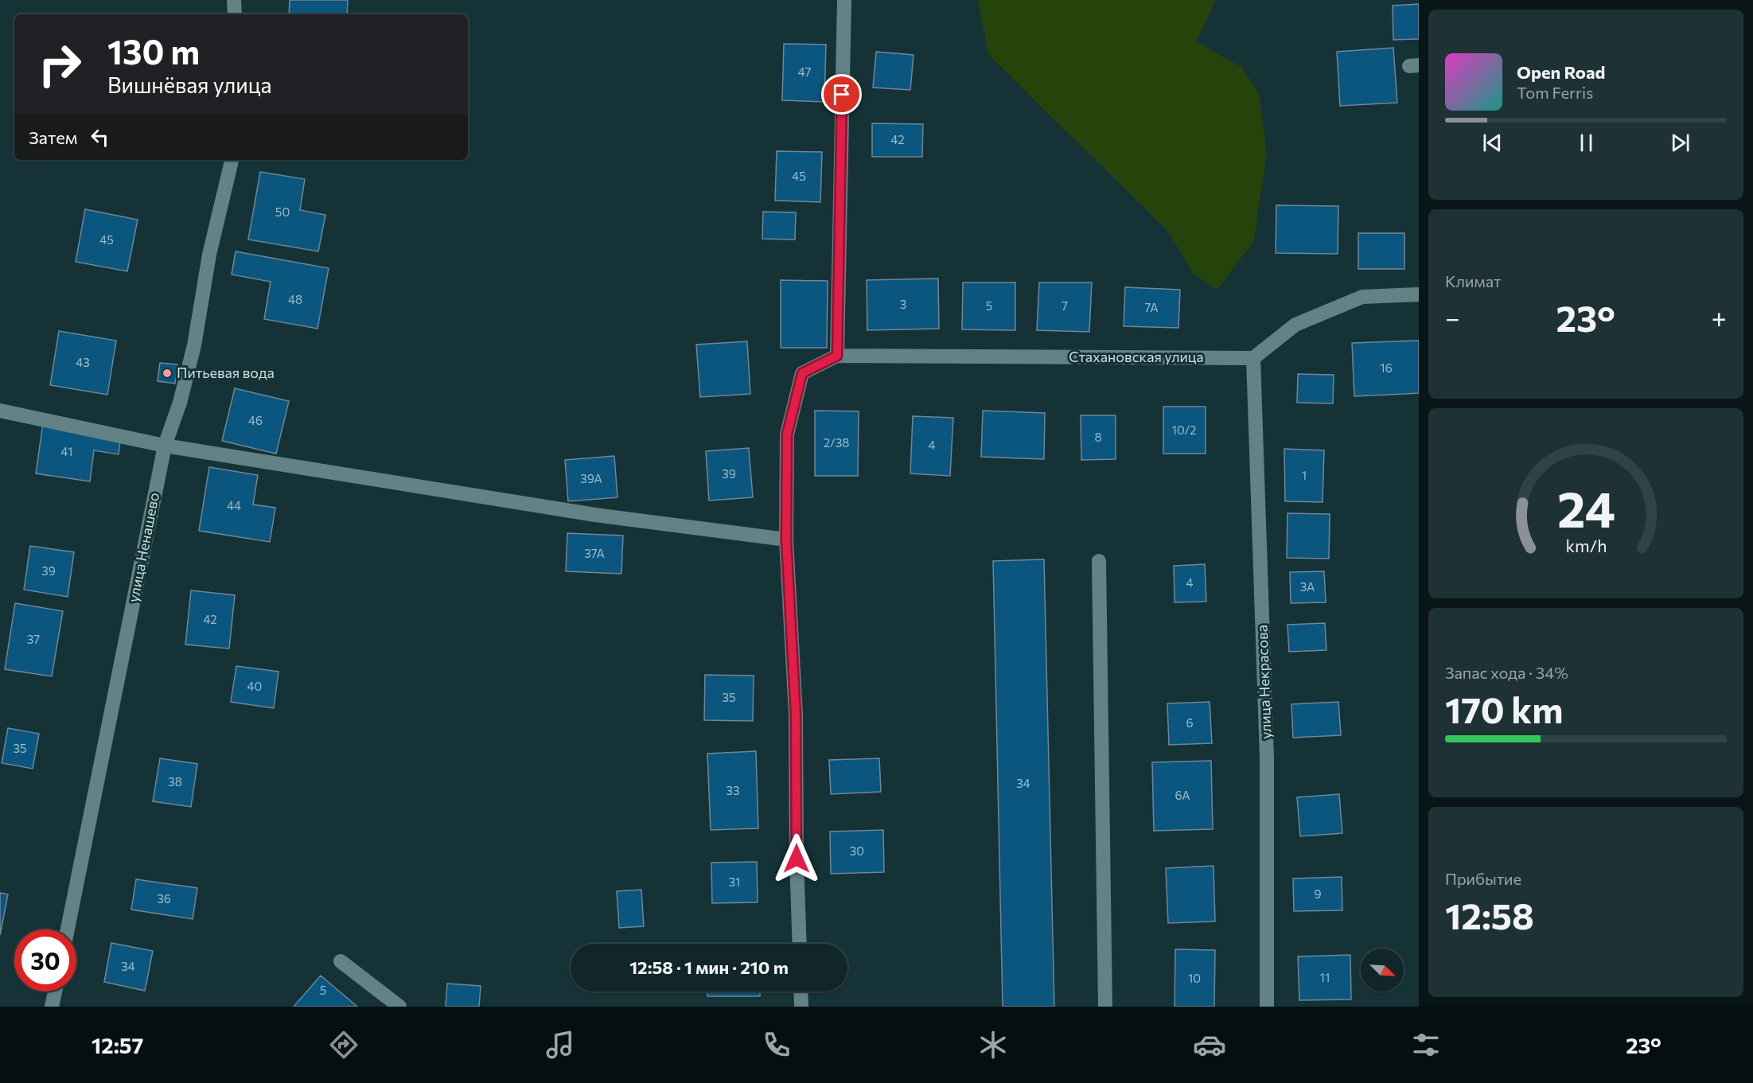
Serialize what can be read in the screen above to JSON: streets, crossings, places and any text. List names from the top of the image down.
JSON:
{
  "streets": {
    "street": ["Стахановская улица", "улица Ненашево", "улица Некрасова"]
  },
  "crossings": [
    ["Стахановская улица", "улица Некрасова"]
  ],
  "places": ["Питьевая вода"],
  "house_numbers": [
    "47",
    "42",
    "45",
    "50",
    "45",
    "48",
    "3",
    "5",
    "7",
    "7А",
    "43",
    "16",
    "46",
    "10/2",
    "8",
    "2/38",
    "4",
    "41",
    "39",
    "1",
    "39А",
    "44",
    "37А",
    "39",
    "4",
    "3А",
    "42",
    "37",
    "40",
    "35",
    "6",
    "35",
    "38",
    "34",
    "33",
    "6А",
    "30",
    "31",
    "9",
    "36",
    "34",
    "11",
    "10",
    "5"
  ],
  "north": "bottom right",
  "page": {
    "turn": ["130 m", "Вишнёвая улица"],
    "song": ["Open Road", "Tom Ferris"],
    "then": "Затем",
    "tile": [
      "Климат",
      ["Запас хода · 34%", "170 km"],
      ["Прибытие", "12:58"]
    ],
    "heat": ["−", "23°", "+"],
    "limit": "30",
    "trip": "12:58 · 1 мин · 210 m",
    "tabs": ["12:57", "23°"],
    "gauge": ["24", "km/h"]
  }
}
